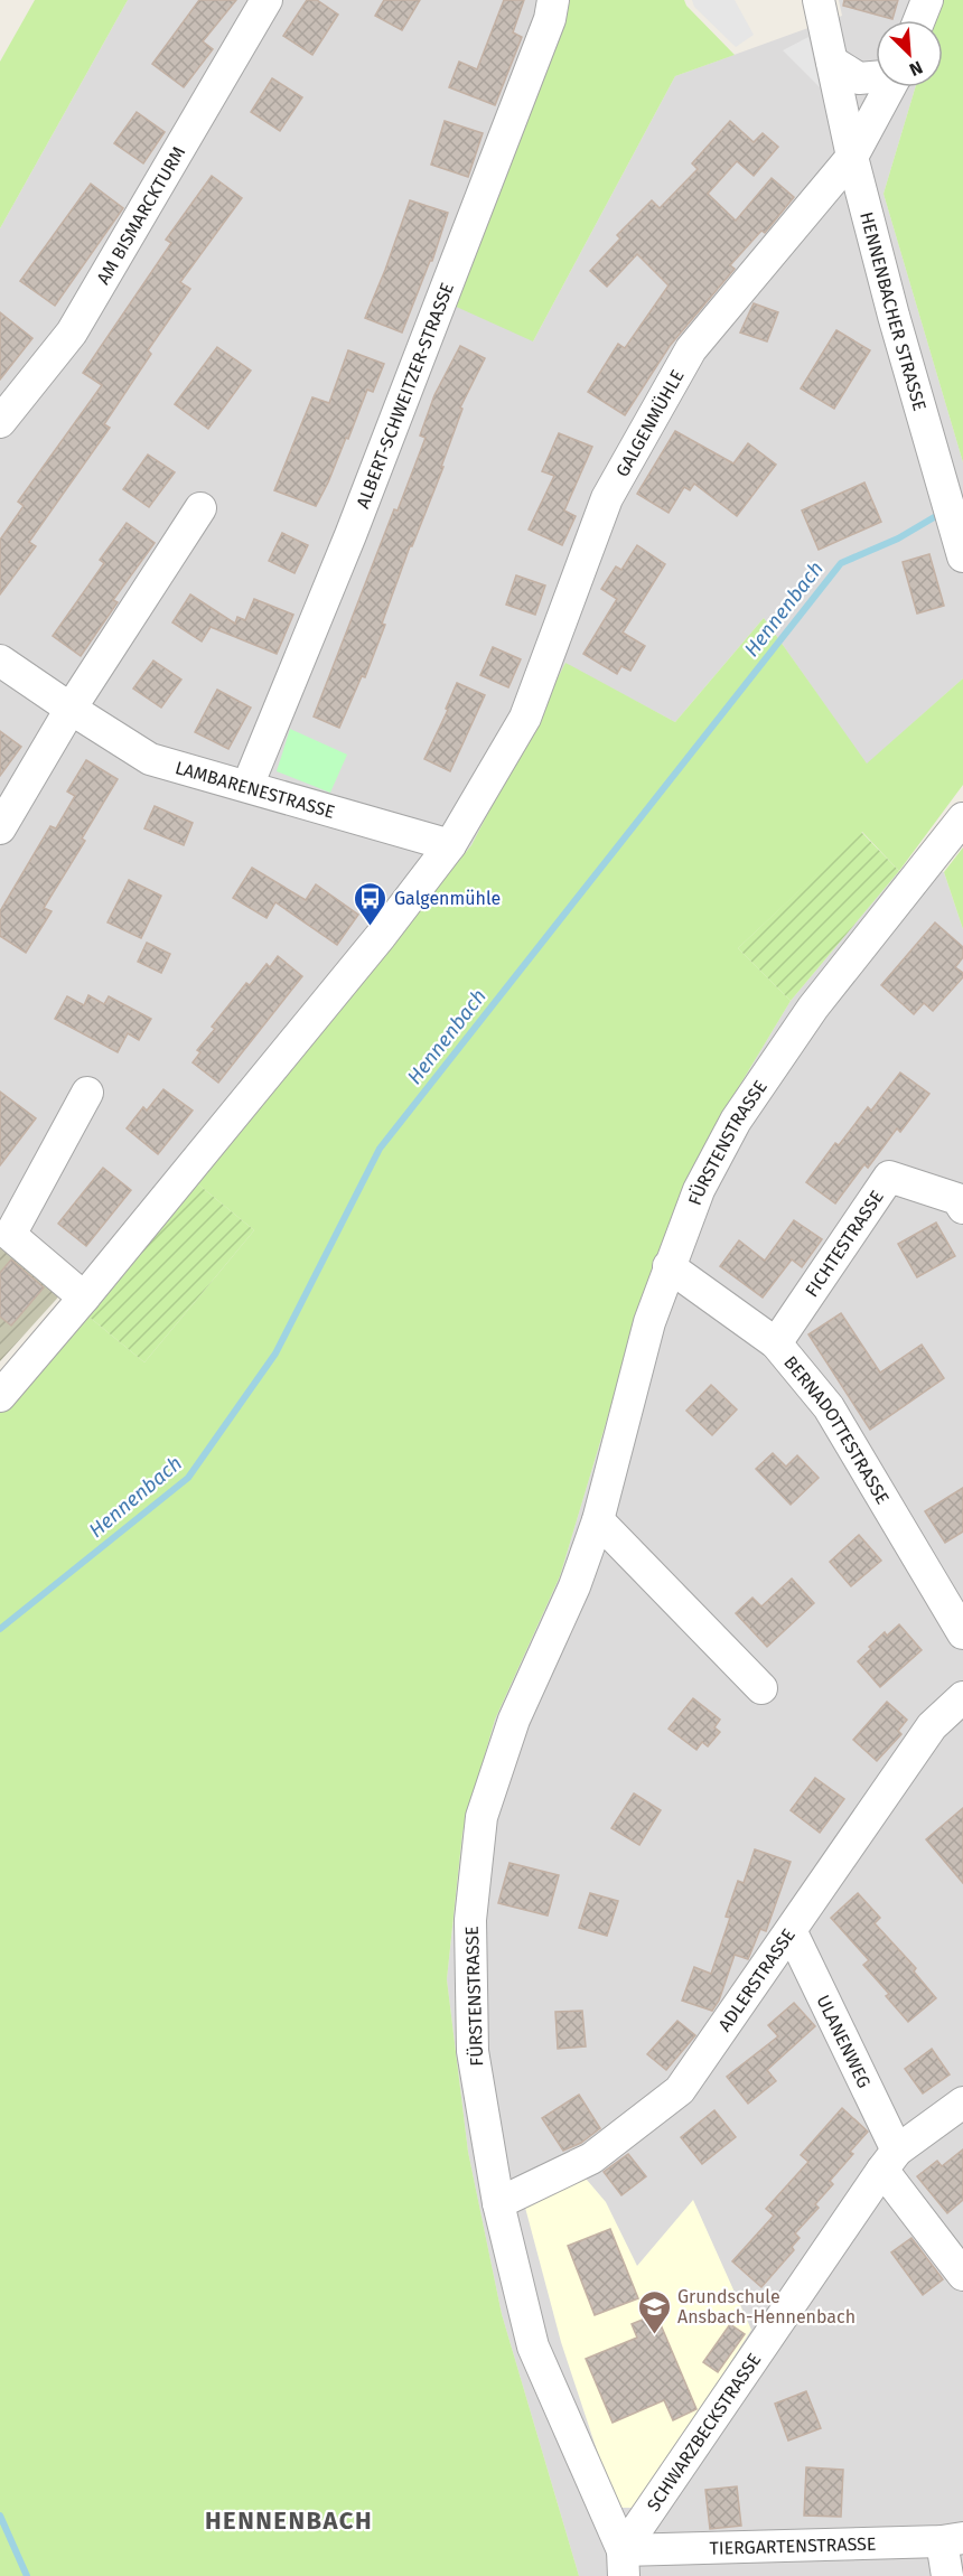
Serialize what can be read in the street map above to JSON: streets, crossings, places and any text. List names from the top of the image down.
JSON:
{
  "streets": {
    "street": [
      "AM BISMARCKTURM",
      "HENNENBACHER STRASSE",
      "ALBERT-SCHWEITZER-STRASSE",
      "GALGENMÜHLE",
      "LAMBARENESTRASSE",
      "FÜRSTENSTRASSE",
      "FICHTESTRASSE",
      "BERNADOTTESTRASSE",
      "ADLERSTRASSE",
      "ULANENWEG",
      "SCHWARZBECKSTRASSE",
      "TIERGARTENSTRASSE"
    ]
  },
  "crossings": [
    ["HENNENBACHER STRASSE", "GALGENMÜHLE"],
    ["ALBERT-SCHWEITZER-STRASSE", "LAMBARENESTRASSE"],
    ["GALGENMÜHLE", "LAMBARENESTRASSE"],
    ["FÜRSTENSTRASSE", "BERNADOTTESTRASSE"],
    ["FÜRSTENSTRASSE", "ADLERSTRASSE"],
    ["FÜRSTENSTRASSE", "SCHWARZBECKSTRASSE"],
    ["FÜRSTENSTRASSE", "TIERGARTENSTRASSE"],
    ["FICHTESTRASSE", "BERNADOTTESTRASSE"],
    ["ADLERSTRASSE", "ULANENWEG"],
    ["ULANENWEG", "SCHWARZBECKSTRASSE"],
    ["SCHWARZBECKSTRASSE", "TIERGARTENSTRASSE"]
  ],
  "districts": ["HENNENBACH"],
  "water": ["Hennenbach"],
  "places": {
    "bus stop": ["Galgenmühle"],
    "school or university": ["Grundschule Ansbach-Hennenbach"]
  },
  "north": "bottom right"
}
